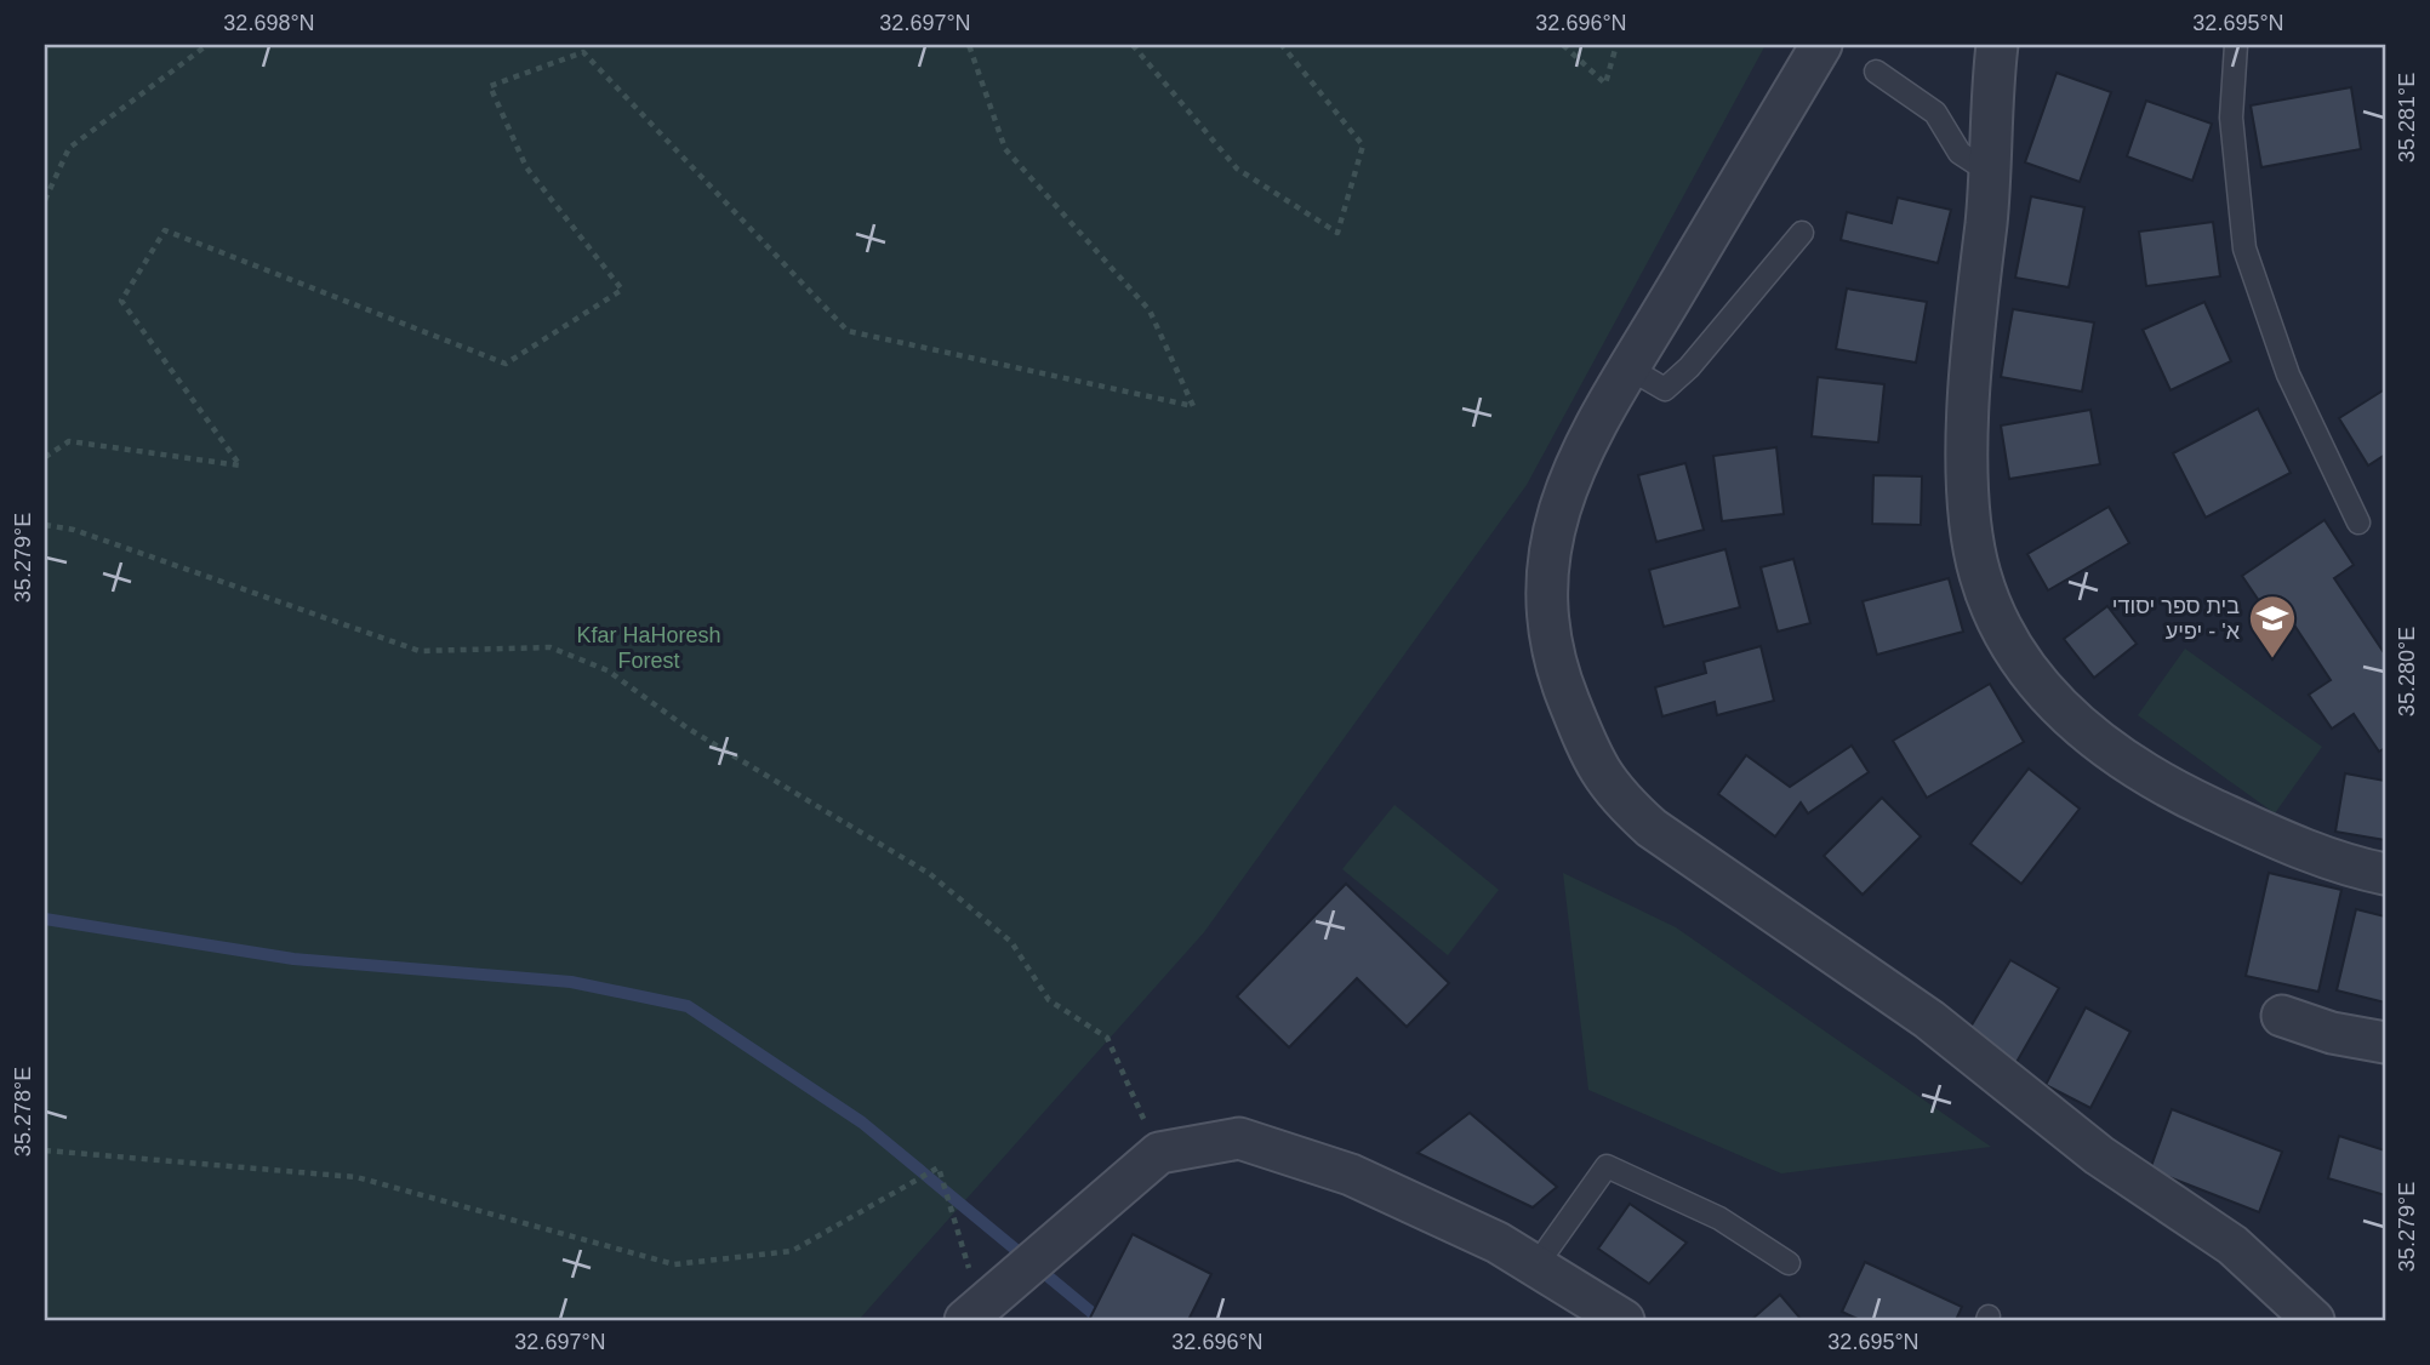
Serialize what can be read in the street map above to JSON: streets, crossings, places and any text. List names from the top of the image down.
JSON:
{
  "parks": ["Kfar HaHoresh Forest"],
  "places": {
    "school or university": ["בית ספר יסודי א' - יפיע"]
  },
  "coordinates": [
    "32.698°N",
    "32.697°N",
    "32.696°N",
    "32.695°N",
    "35.281°E",
    "35.279°E",
    "35.280°E",
    "35.278°E"
  ]
}
